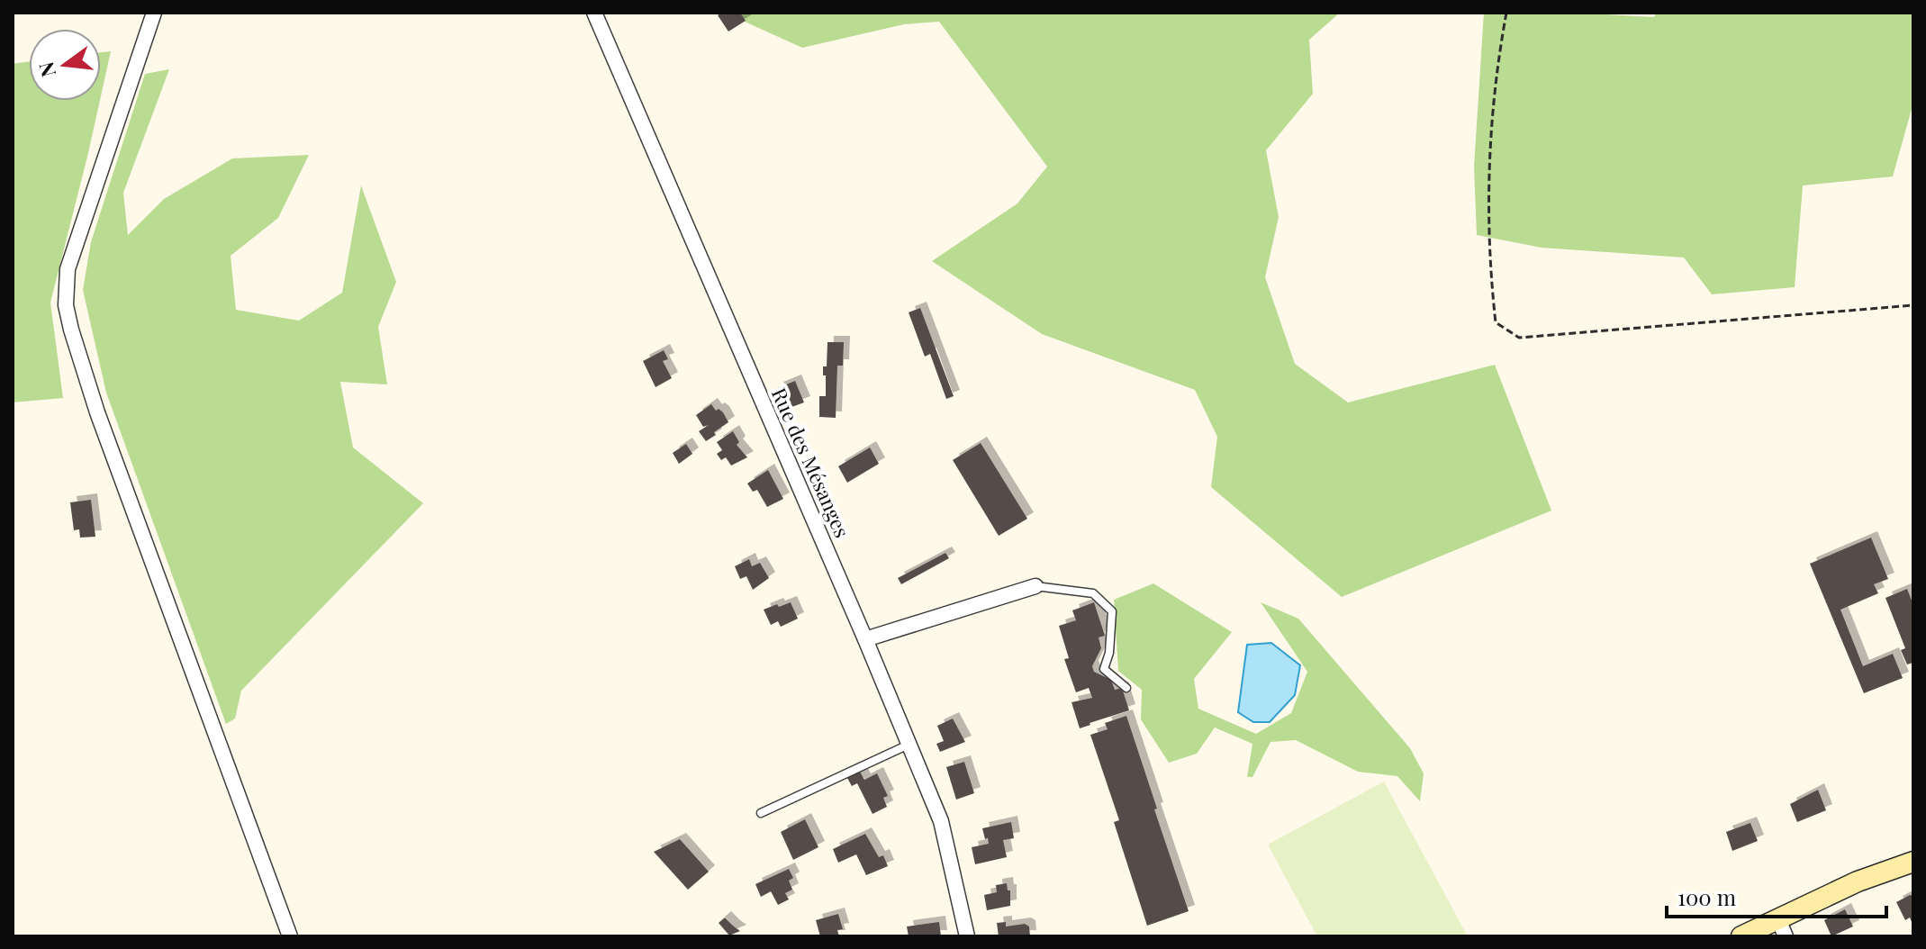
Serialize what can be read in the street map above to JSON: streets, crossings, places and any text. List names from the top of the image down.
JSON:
{
  "streets": {
    "street": ["Rue des Mésanges"]
  },
  "scale_bar": "100 m",
  "north": "left"
}
